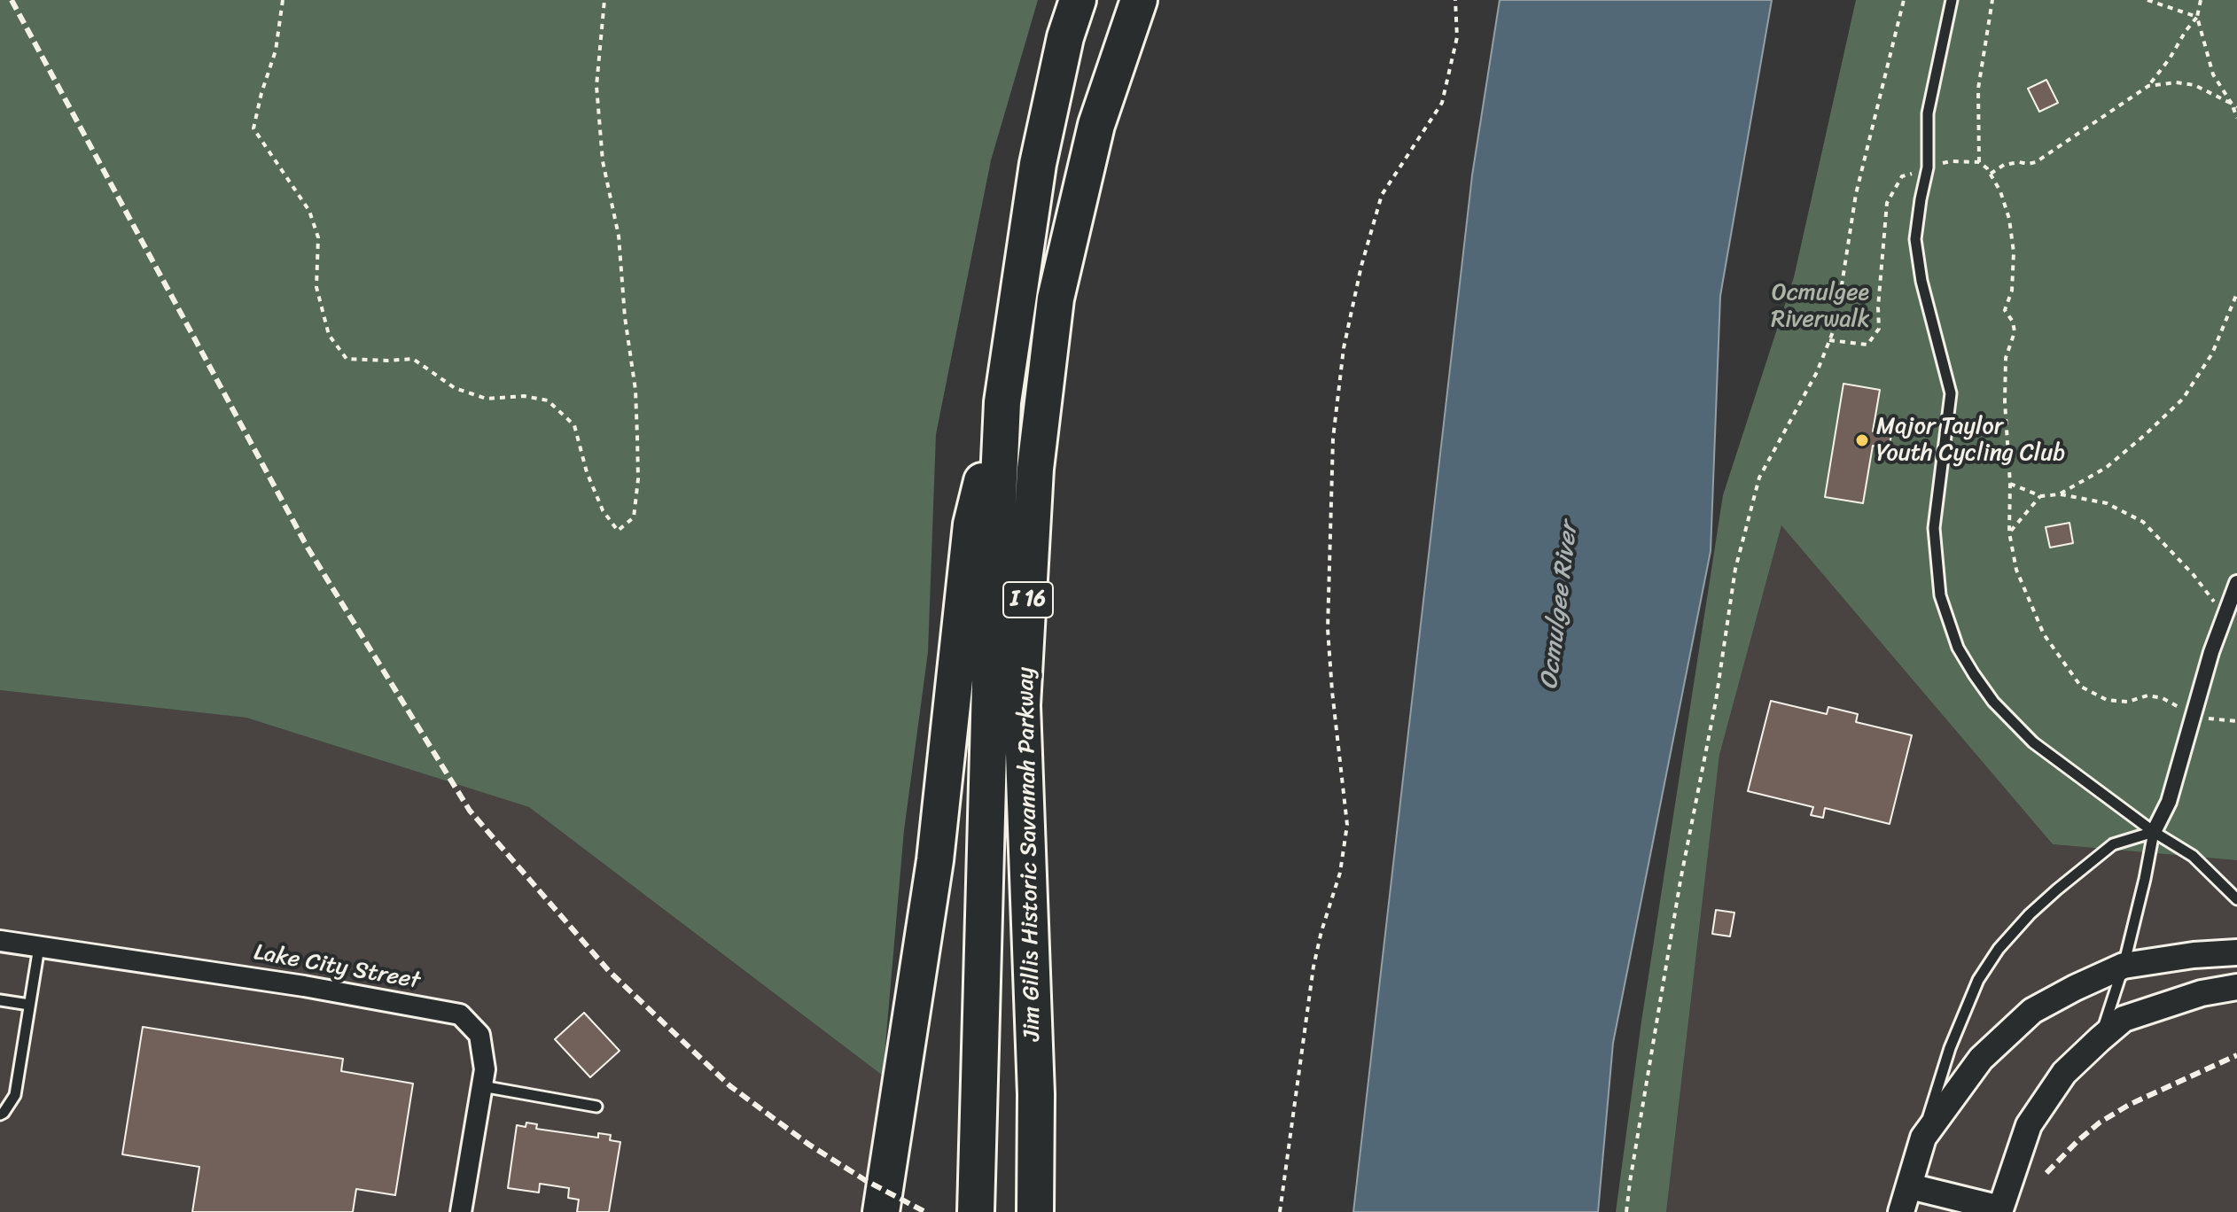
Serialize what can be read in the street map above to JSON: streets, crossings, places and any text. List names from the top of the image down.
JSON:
{
  "streets": {
    "highway": ["I 16", "Jim Gillis Historic Savannah Parkway"],
    "street": ["Lake City Street"]
  },
  "water": ["Ocmulgee River"],
  "parks": ["Ocmulgee Riverwalk"],
  "places": ["Major Taylor Youth Cycling Club"]
}
